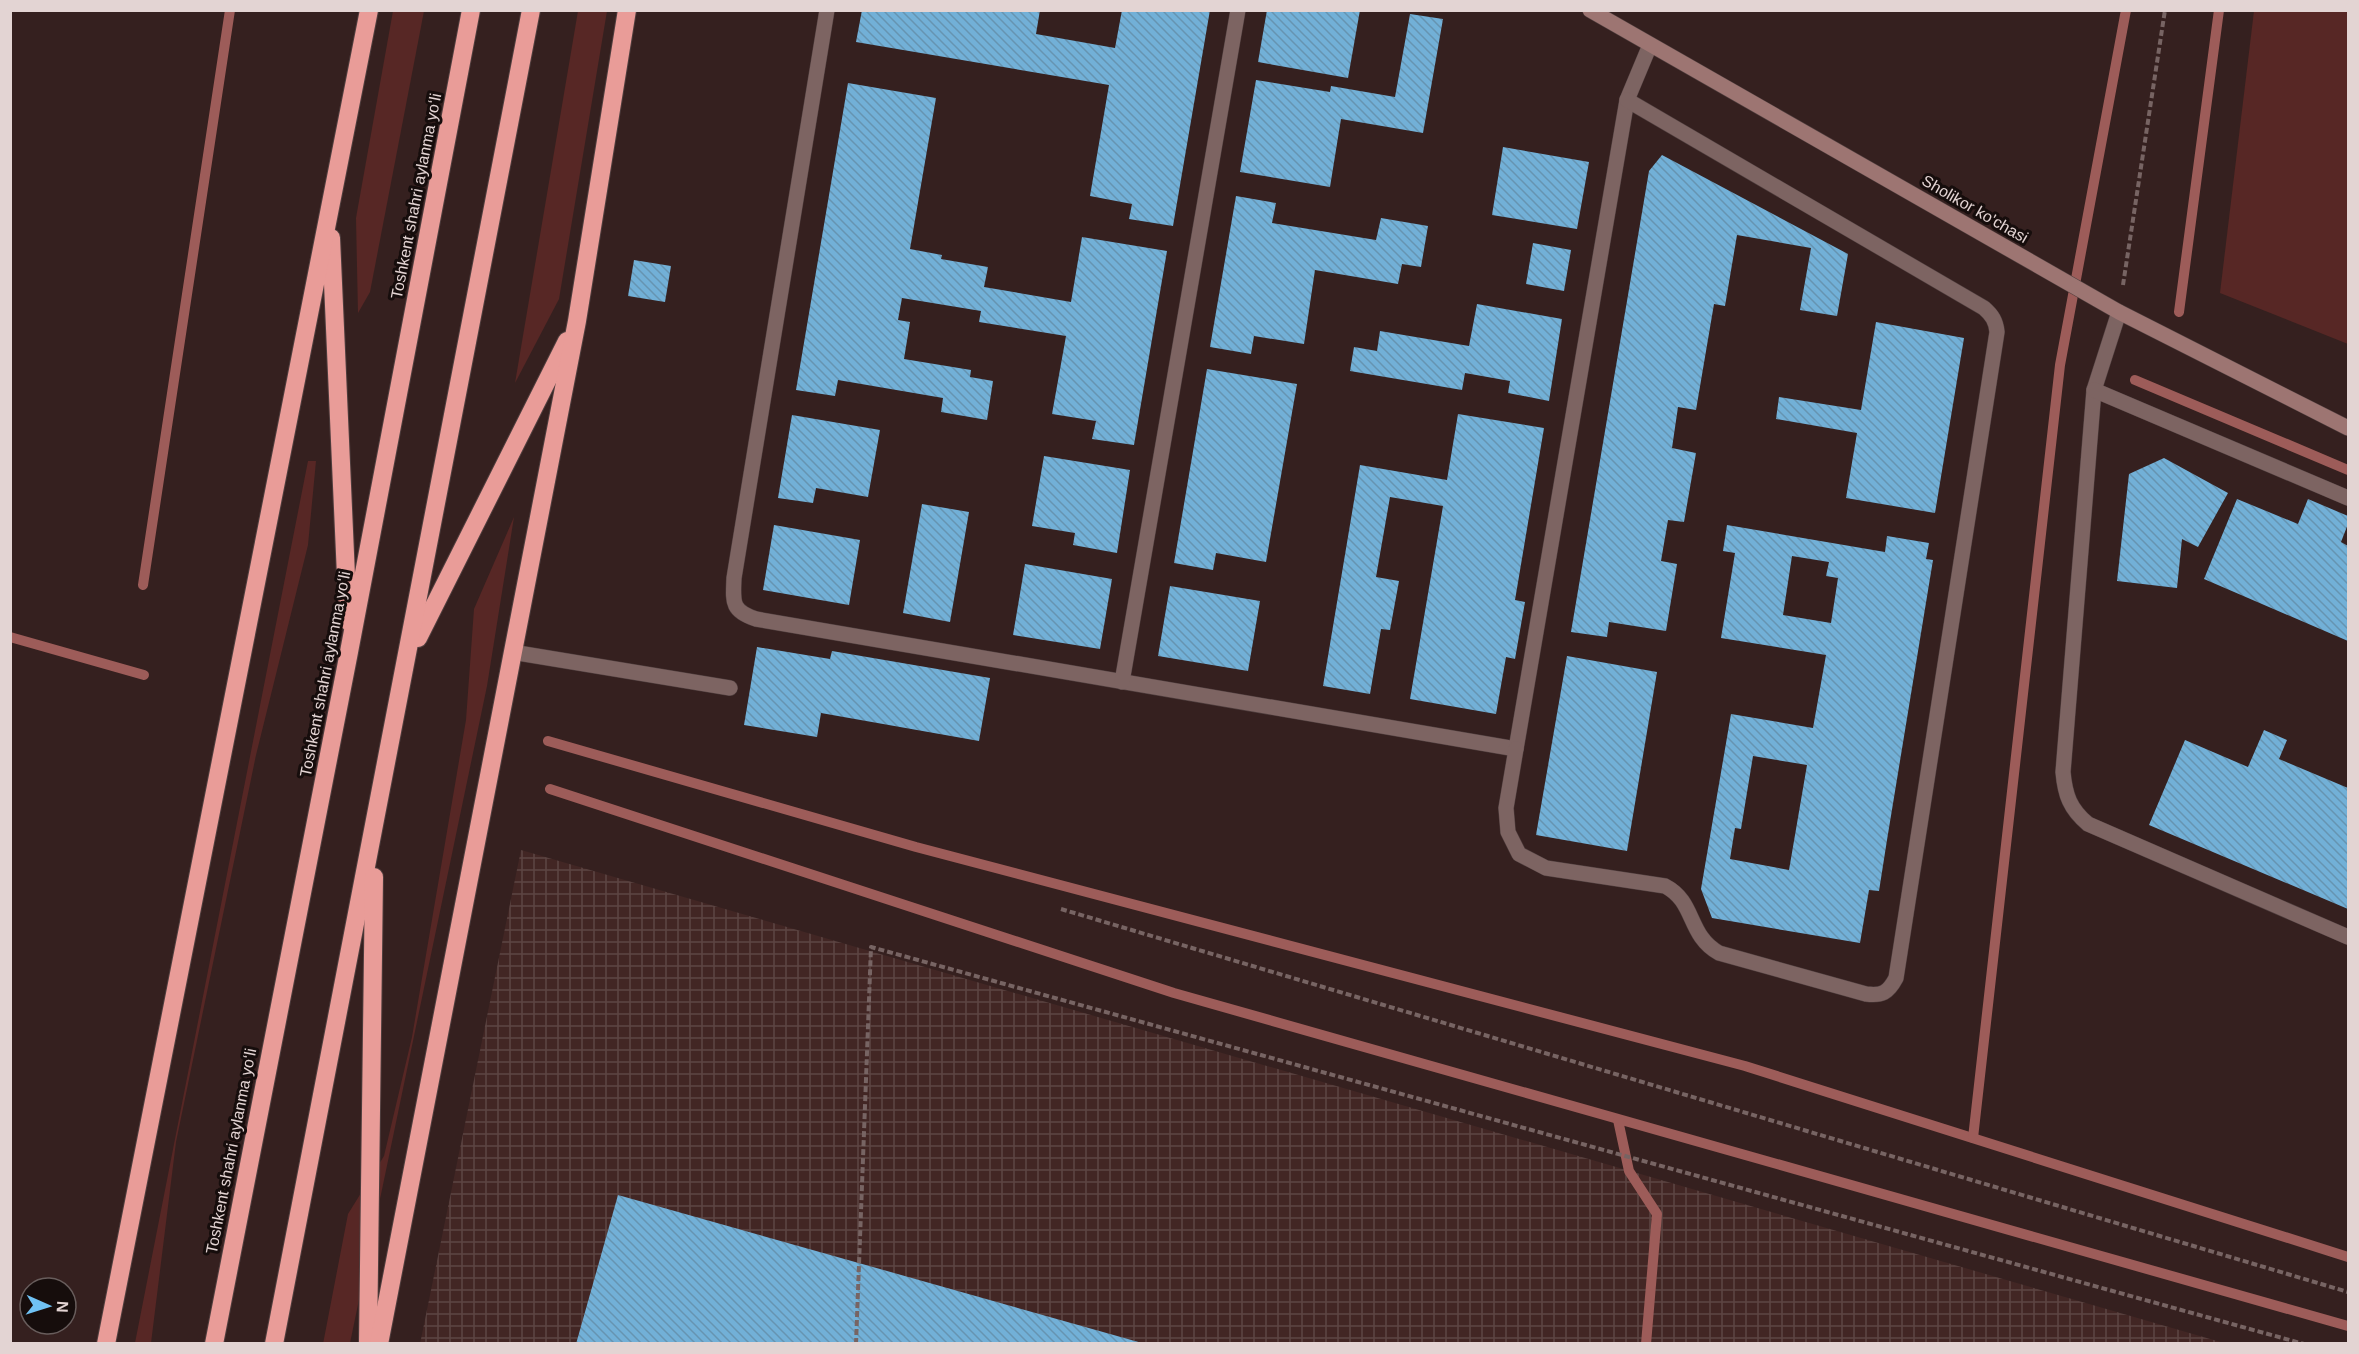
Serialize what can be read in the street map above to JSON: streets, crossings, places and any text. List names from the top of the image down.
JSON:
{
  "streets": {
    "highway": ["Toshkent shahri aylanma yoʻli"],
    "street": ["Sholikor ko'chasi"]
  },
  "north": "right"
}
